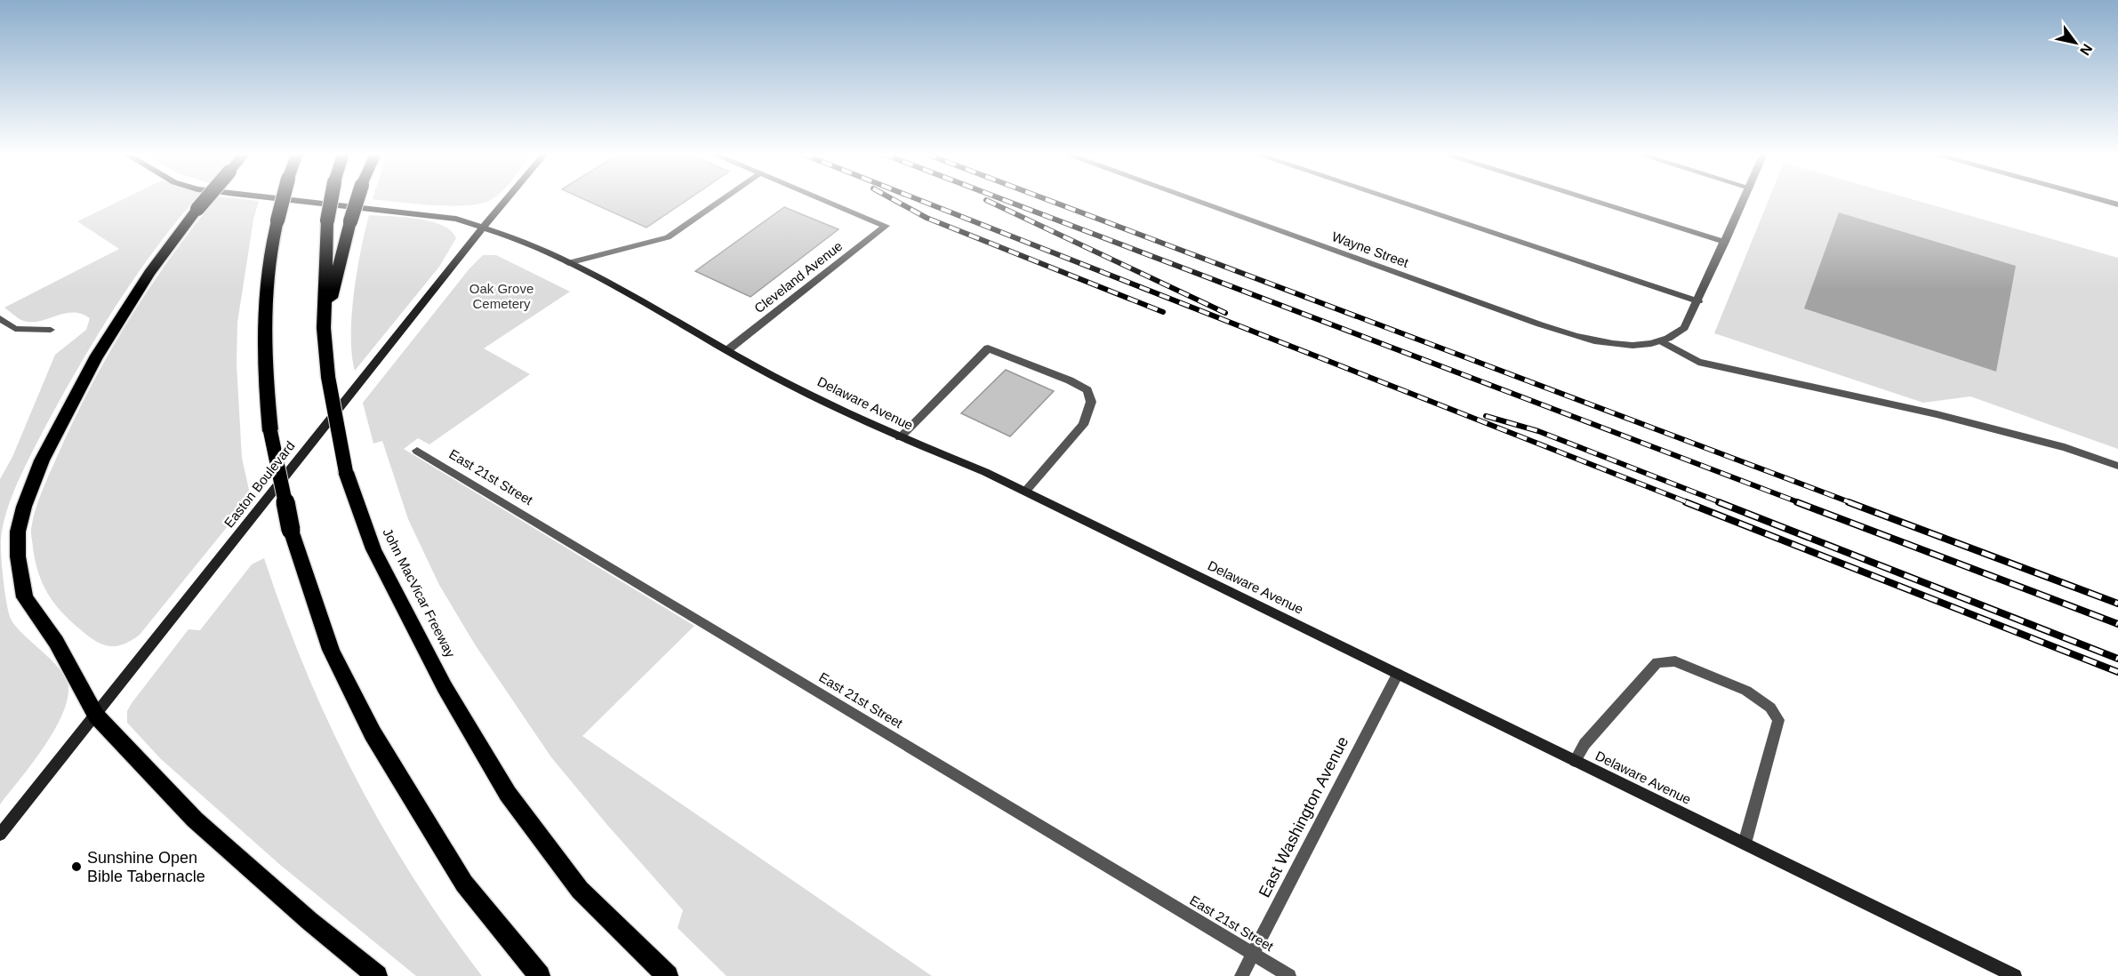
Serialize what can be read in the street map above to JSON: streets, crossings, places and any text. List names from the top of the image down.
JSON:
{
  "streets": {
    "highway": ["John MacVicar Freeway"],
    "main road": ["Delaware Avenue", "Easton Boulevard"],
    "street": [
      "Wayne Street",
      "Cleveland Avenue",
      "East 21st Street",
      "East Washington Avenue"
    ]
  },
  "crossings": [
    ["Cleveland Avenue", "Delaware Avenue"],
    ["Delaware Avenue", "Easton Boulevard"],
    ["Delaware Avenue", "East Washington Avenue"],
    ["East 21st Street", "East Washington Avenue"]
  ],
  "parks": ["Oak Grove Cemetery"],
  "places": ["Sunshine Open Bible Tabernacle"],
  "north": "bottom right"
}
